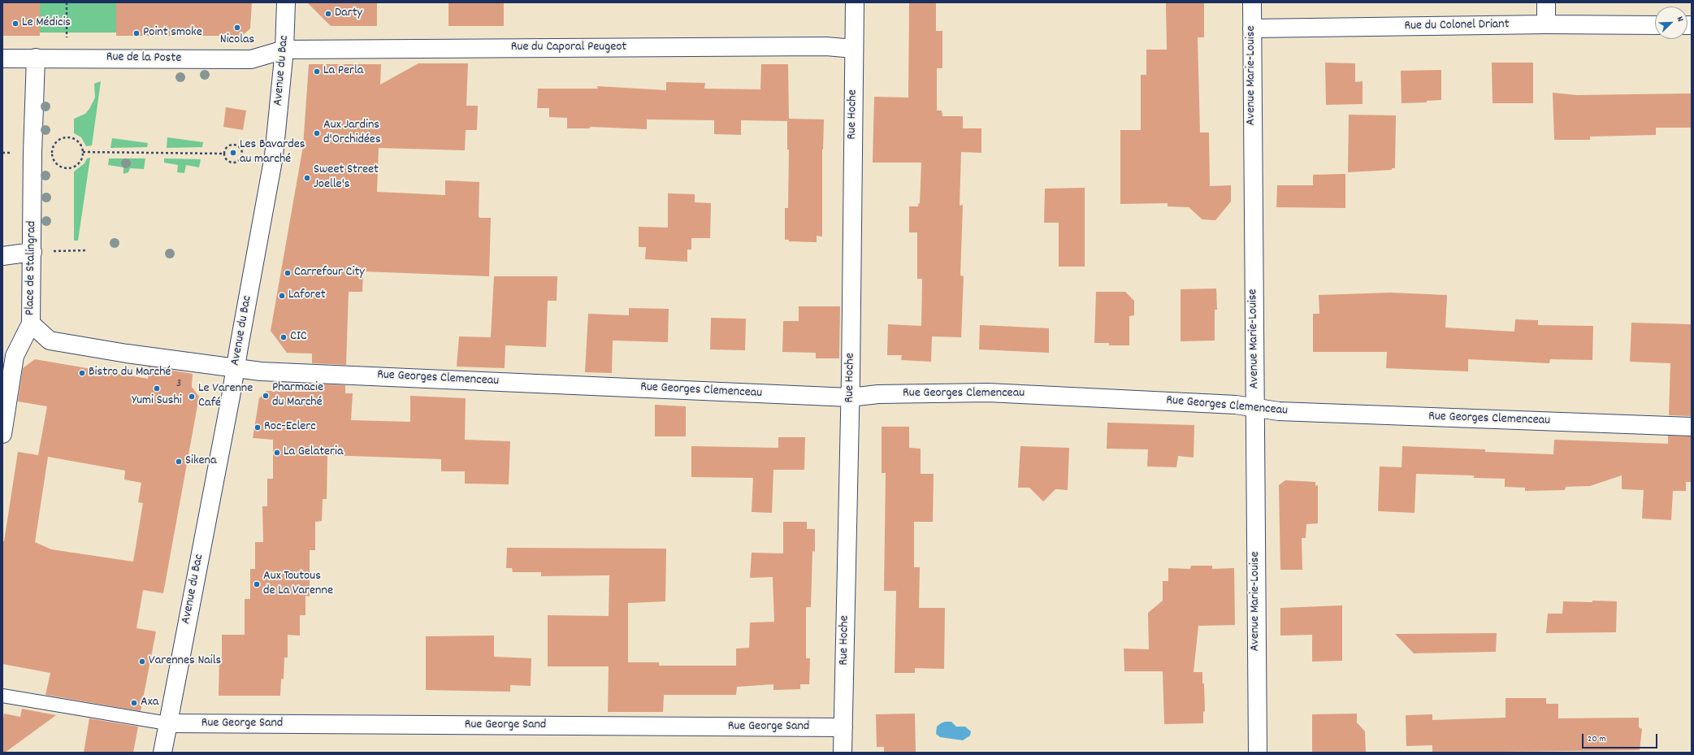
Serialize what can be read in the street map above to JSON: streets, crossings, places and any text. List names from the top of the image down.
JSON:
{
  "streets": {
    "street": [
      "Rue du Colonel Driant",
      "Rue du Caporal Peugeot",
      "Rue de la Poste",
      "Avenue du Bac",
      "Avenue Marie-Louise",
      "Rue Hoche",
      "Place de Stalingrad",
      "Rue Georges Clemenceau",
      "Rue George Sand"
    ]
  },
  "crossings": [
    ["Rue du Colonel Driant", "Avenue Marie-Louise"],
    ["Rue du Caporal Peugeot", "Rue de la Poste"],
    ["Rue du Caporal Peugeot", "Avenue du Bac"],
    ["Rue du Caporal Peugeot", "Rue Hoche"],
    ["Rue de la Poste", "Avenue du Bac"],
    ["Rue de la Poste", "Place de Stalingrad"],
    ["Avenue du Bac", "Place de Stalingrad"],
    ["Avenue du Bac", "Rue Georges Clemenceau"],
    ["Avenue du Bac", "Rue George Sand"],
    ["Avenue Marie-Louise", "Rue Georges Clemenceau"],
    ["Rue Hoche", "Rue Georges Clemenceau"],
    ["Rue Hoche", "Rue George Sand"],
    ["Place de Stalingrad", "Rue Georges Clemenceau"]
  ],
  "places": [
    "Darty",
    "Le Médicis",
    "Nicolas",
    "Point smoke",
    "La Perla",
    "Aux Jardins d'Orchidées",
    "Les Bavardes au marché",
    "Sweet Street Joelle's",
    "Carrefour City",
    "Laforet",
    "CIC",
    "Bistro du Marché",
    "Yumi Sushi",
    "Pharmacie du Marché",
    "Le Varenne Café",
    "Roc-Eclerc",
    "La Gelateria",
    "Sikena",
    "Aux Toutous de La Varenne",
    "Varennes Nails",
    "Axa"
  ],
  "house_numbers": ["3"],
  "scale_bar": "20 m",
  "north": "top right"
}
